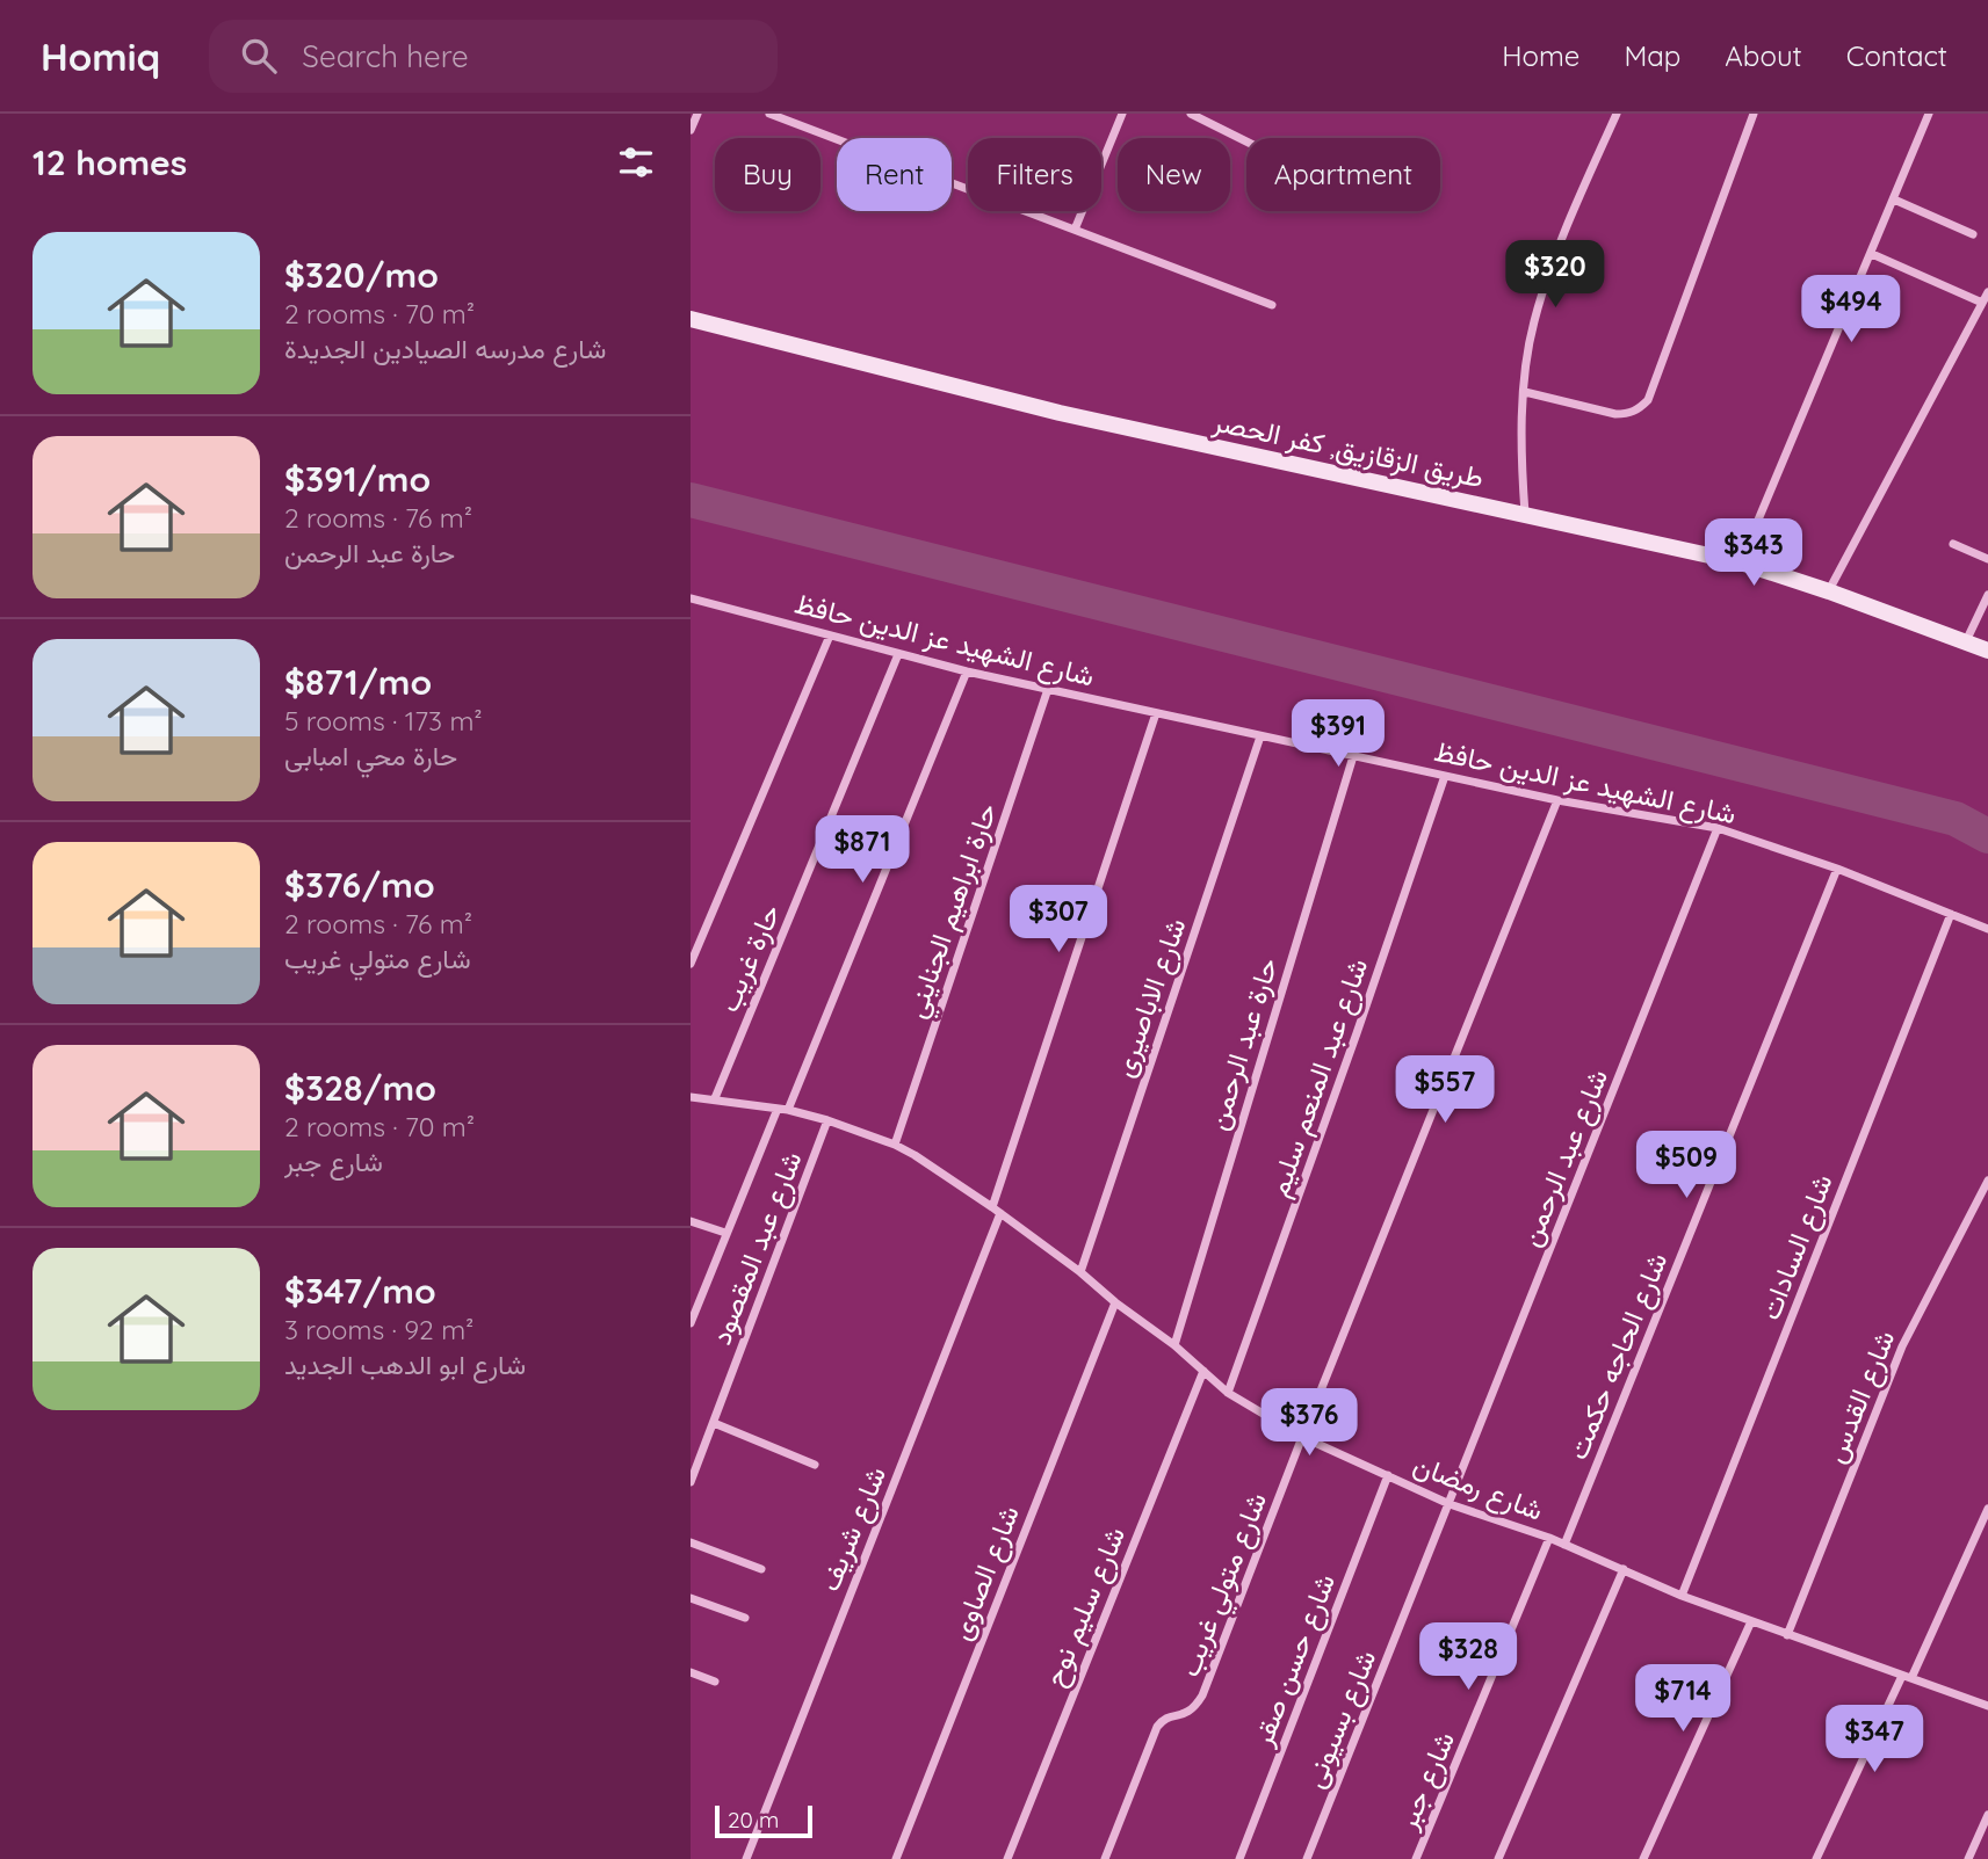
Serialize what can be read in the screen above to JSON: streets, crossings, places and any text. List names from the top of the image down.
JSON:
{
  "streets": {
    "main road": ["طريق الزقازيق, كفر الحصر"],
    "street": [
      "شارع الشهيد عز الدين حافظ",
      "حارة ابراهيم الجنايني",
      "حارة غريب",
      "شارع الاباصيرى",
      "حارة عبد الرحمن",
      "شارع عبد المنعم سليم",
      "شارع عبد الرحمن",
      "شارع السادات",
      "شارع عبد المقصود",
      "شارع الحاجه حكمت",
      "شارع القدس",
      "شارع رمضان",
      "شارع شريف",
      "شارع الصاوى",
      "شارع متولي غريب",
      "شارع سليم نوح",
      "شارع حسن صقر",
      "شارع بسيونى",
      "شارع جبر"
    ]
  },
  "crossings": [
    ["شارع الشهيد عز الدين حافظ", "حارة ابراهيم الجنايني"],
    ["شارع الشهيد عز الدين حافظ", "حارة غريب"],
    ["شارع الشهيد عز الدين حافظ", "شارع الاباصيرى"],
    ["شارع الشهيد عز الدين حافظ", "حارة عبد الرحمن"],
    ["شارع الشهيد عز الدين حافظ", "شارع عبد المنعم سليم"],
    ["شارع الشهيد عز الدين حافظ", "شارع عبد الرحمن"],
    ["شارع الشهيد عز الدين حافظ", "شارع السادات"],
    ["شارع الشهيد عز الدين حافظ", "شارع الحاجه حكمت"],
    ["شارع الشهيد عز الدين حافظ", "شارع متولي غريب"],
    ["حارة ابراهيم الجنايني", "شارع رمضان"],
    ["حارة غريب", "شارع رمضان"],
    ["شارع الاباصيرى", "شارع رمضان"],
    ["حارة عبد الرحمن", "شارع رمضان"],
    ["شارع عبد المنعم سليم", "شارع رمضان"],
    ["شارع عبد الرحمن", "شارع رمضان"],
    ["شارع عبد الرحمن", "شارع بسيونى"],
    ["شارع السادات", "شارع رمضان"],
    ["شارع عبد المقصود", "شارع رمضان"],
    ["شارع الحاجه حكمت", "شارع رمضان"],
    ["شارع القدس", "شارع رمضان"],
    ["شارع رمضان", "شارع شريف"],
    ["شارع رمضان", "شارع الصاوى"],
    ["شارع رمضان", "شارع متولي غريب"],
    ["شارع رمضان", "شارع سليم نوح"],
    ["شارع رمضان", "شارع حسن صقر"],
    ["شارع رمضان", "شارع بسيونى"],
    ["شارع رمضان", "شارع جبر"]
  ],
  "scale_bar": "20 m",
  "page": {
    "header": "Homiq",
    "search": "Search here",
    "nav": [
      "Home",
      "Map",
      "About",
      "Contact"
    ],
    "heading": "12 homes",
    "chip": [
      "Buy",
      "Rent",
      "Filters",
      "New",
      "Apartment"
    ],
    "list": [
      {
        "name": "$320/mo",
        "note": "2 rooms · 70 m² · شارع مدرسه الصيادين الجديدة"
      },
      {
        "name": "$391/mo",
        "note": "2 rooms · 76 m² · حارة عبد الرحمن"
      },
      {
        "name": "$871/mo",
        "note": "5 rooms · 173 m² · حارة محي امبابى"
      },
      {
        "name": "$376/mo",
        "note": "2 rooms · 76 m² · شارع متولي غريب"
      },
      {
        "name": "$328/mo",
        "note": "2 rooms · 70 m² · شارع جبر"
      },
      {
        "name": "$347/mo",
        "note": "3 rooms · 92 m² · شارع ابو الدهب الجديد"
      }
    ],
    "price": [
      "$320",
      "$494",
      "$343",
      "$391",
      "$871",
      "$307",
      "$557",
      "$509",
      "$376",
      "$328",
      "$714",
      "$347"
    ],
    "scale": "20 m"
  }
}
